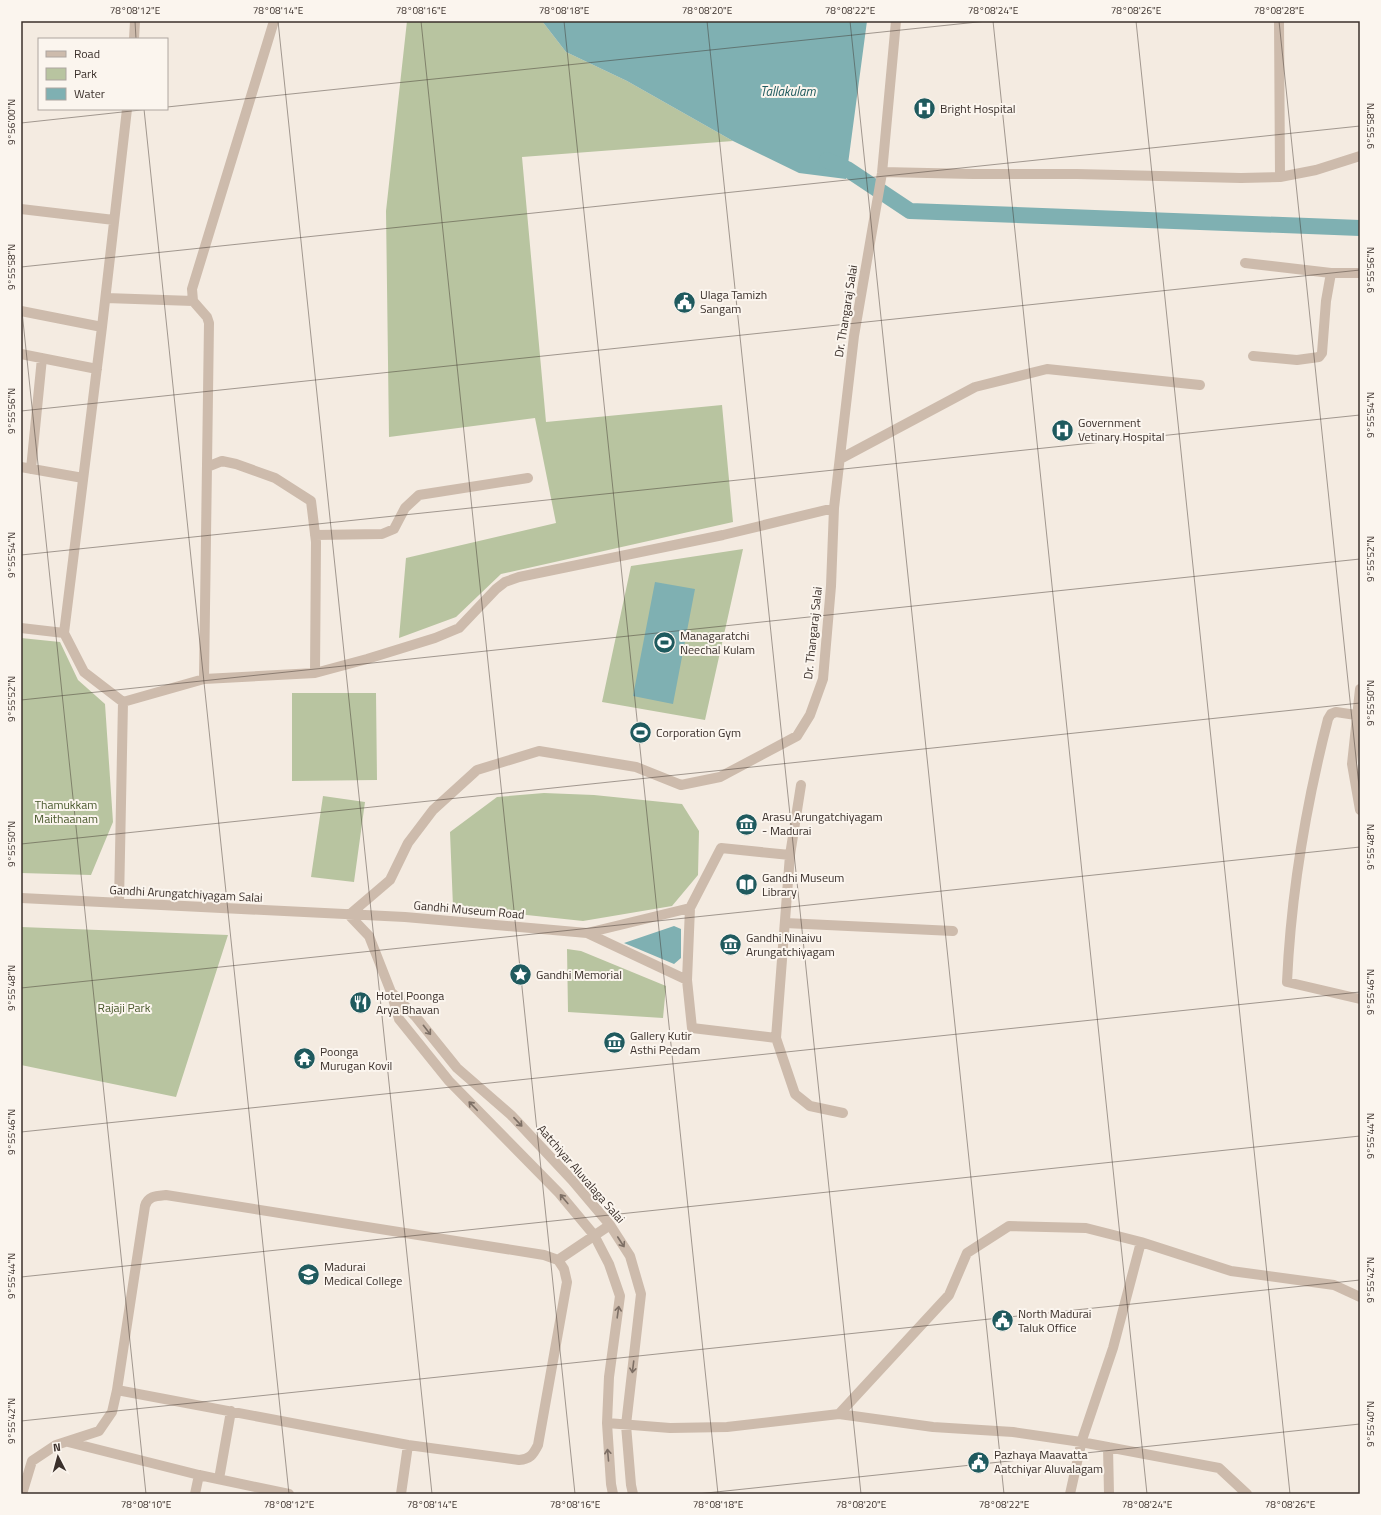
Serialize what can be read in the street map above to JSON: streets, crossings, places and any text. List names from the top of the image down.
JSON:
{
  "streets": {
    "street": [
      "Dr. Thangaraj Salai",
      "Gandhi Arungatchiyagam Salai",
      "Gandhi Museum Road",
      "Aatchiyar Aluvalaga Salai"
    ]
  },
  "crossings": [
    ["Dr. Thangaraj Salai", "Gandhi Arungatchiyagam Salai"],
    ["Dr. Thangaraj Salai", "Gandhi Museum Road"],
    ["Dr. Thangaraj Salai", "Aatchiyar Aluvalaga Salai"],
    ["Gandhi Arungatchiyagam Salai", "Gandhi Museum Road"],
    ["Gandhi Arungatchiyagam Salai", "Aatchiyar Aluvalaga Salai"],
    ["Gandhi Museum Road", "Aatchiyar Aluvalaga Salai"]
  ],
  "water": ["Tallakulam"],
  "parks": ["Thamukkam Maithaanam", "Rajaji Park"],
  "places": {
    "hospital": ["Bright Hospital", "Government Vetinary Hospital"],
    "public building": ["Ulaga Tamizh Sangam", "North Madurai Taluk Office", "Pazhaya Maavatta Aatchiyar Aluvalagam"],
    "sports": ["Managaratchi Neechal Kulam", "Corporation Gym"],
    "museum": ["Arasu Arungatchiyagam - Madurai", "Gandhi Ninaivu Arungatchiyagam", "Gallery Kutir Asthi Peedam"],
    "library": ["Gandhi Museum Library"],
    "place": ["Gandhi Memorial"],
    "restaurant": ["Hotel Poonga Arya Bhavan"],
    "temple": ["Poonga Murugan Kovil"],
    "school or university": ["Madurai Medical College"]
  },
  "legend": ["Road", "Park", "Water"],
  "north": "top",
  "coordinates": [
    "78°08'12\"E",
    "78°08'14\"E",
    "78°08'16\"E",
    "78°08'18\"E",
    "78°08'20\"E",
    "78°08'22\"E",
    "78°08'24\"E",
    "78°08'26\"E",
    "78°08'28\"E",
    "9°56'00\"N",
    "9°55'58\"N",
    "9°55'56\"N",
    "9°55'54\"N",
    "9°55'52\"N",
    "9°55'50\"N",
    "9°55'48\"N",
    "9°55'46\"N",
    "9°55'44\"N",
    "9°55'42\"N",
    "9°55'40\"N",
    "78°08'10\"E"
  ]
}
